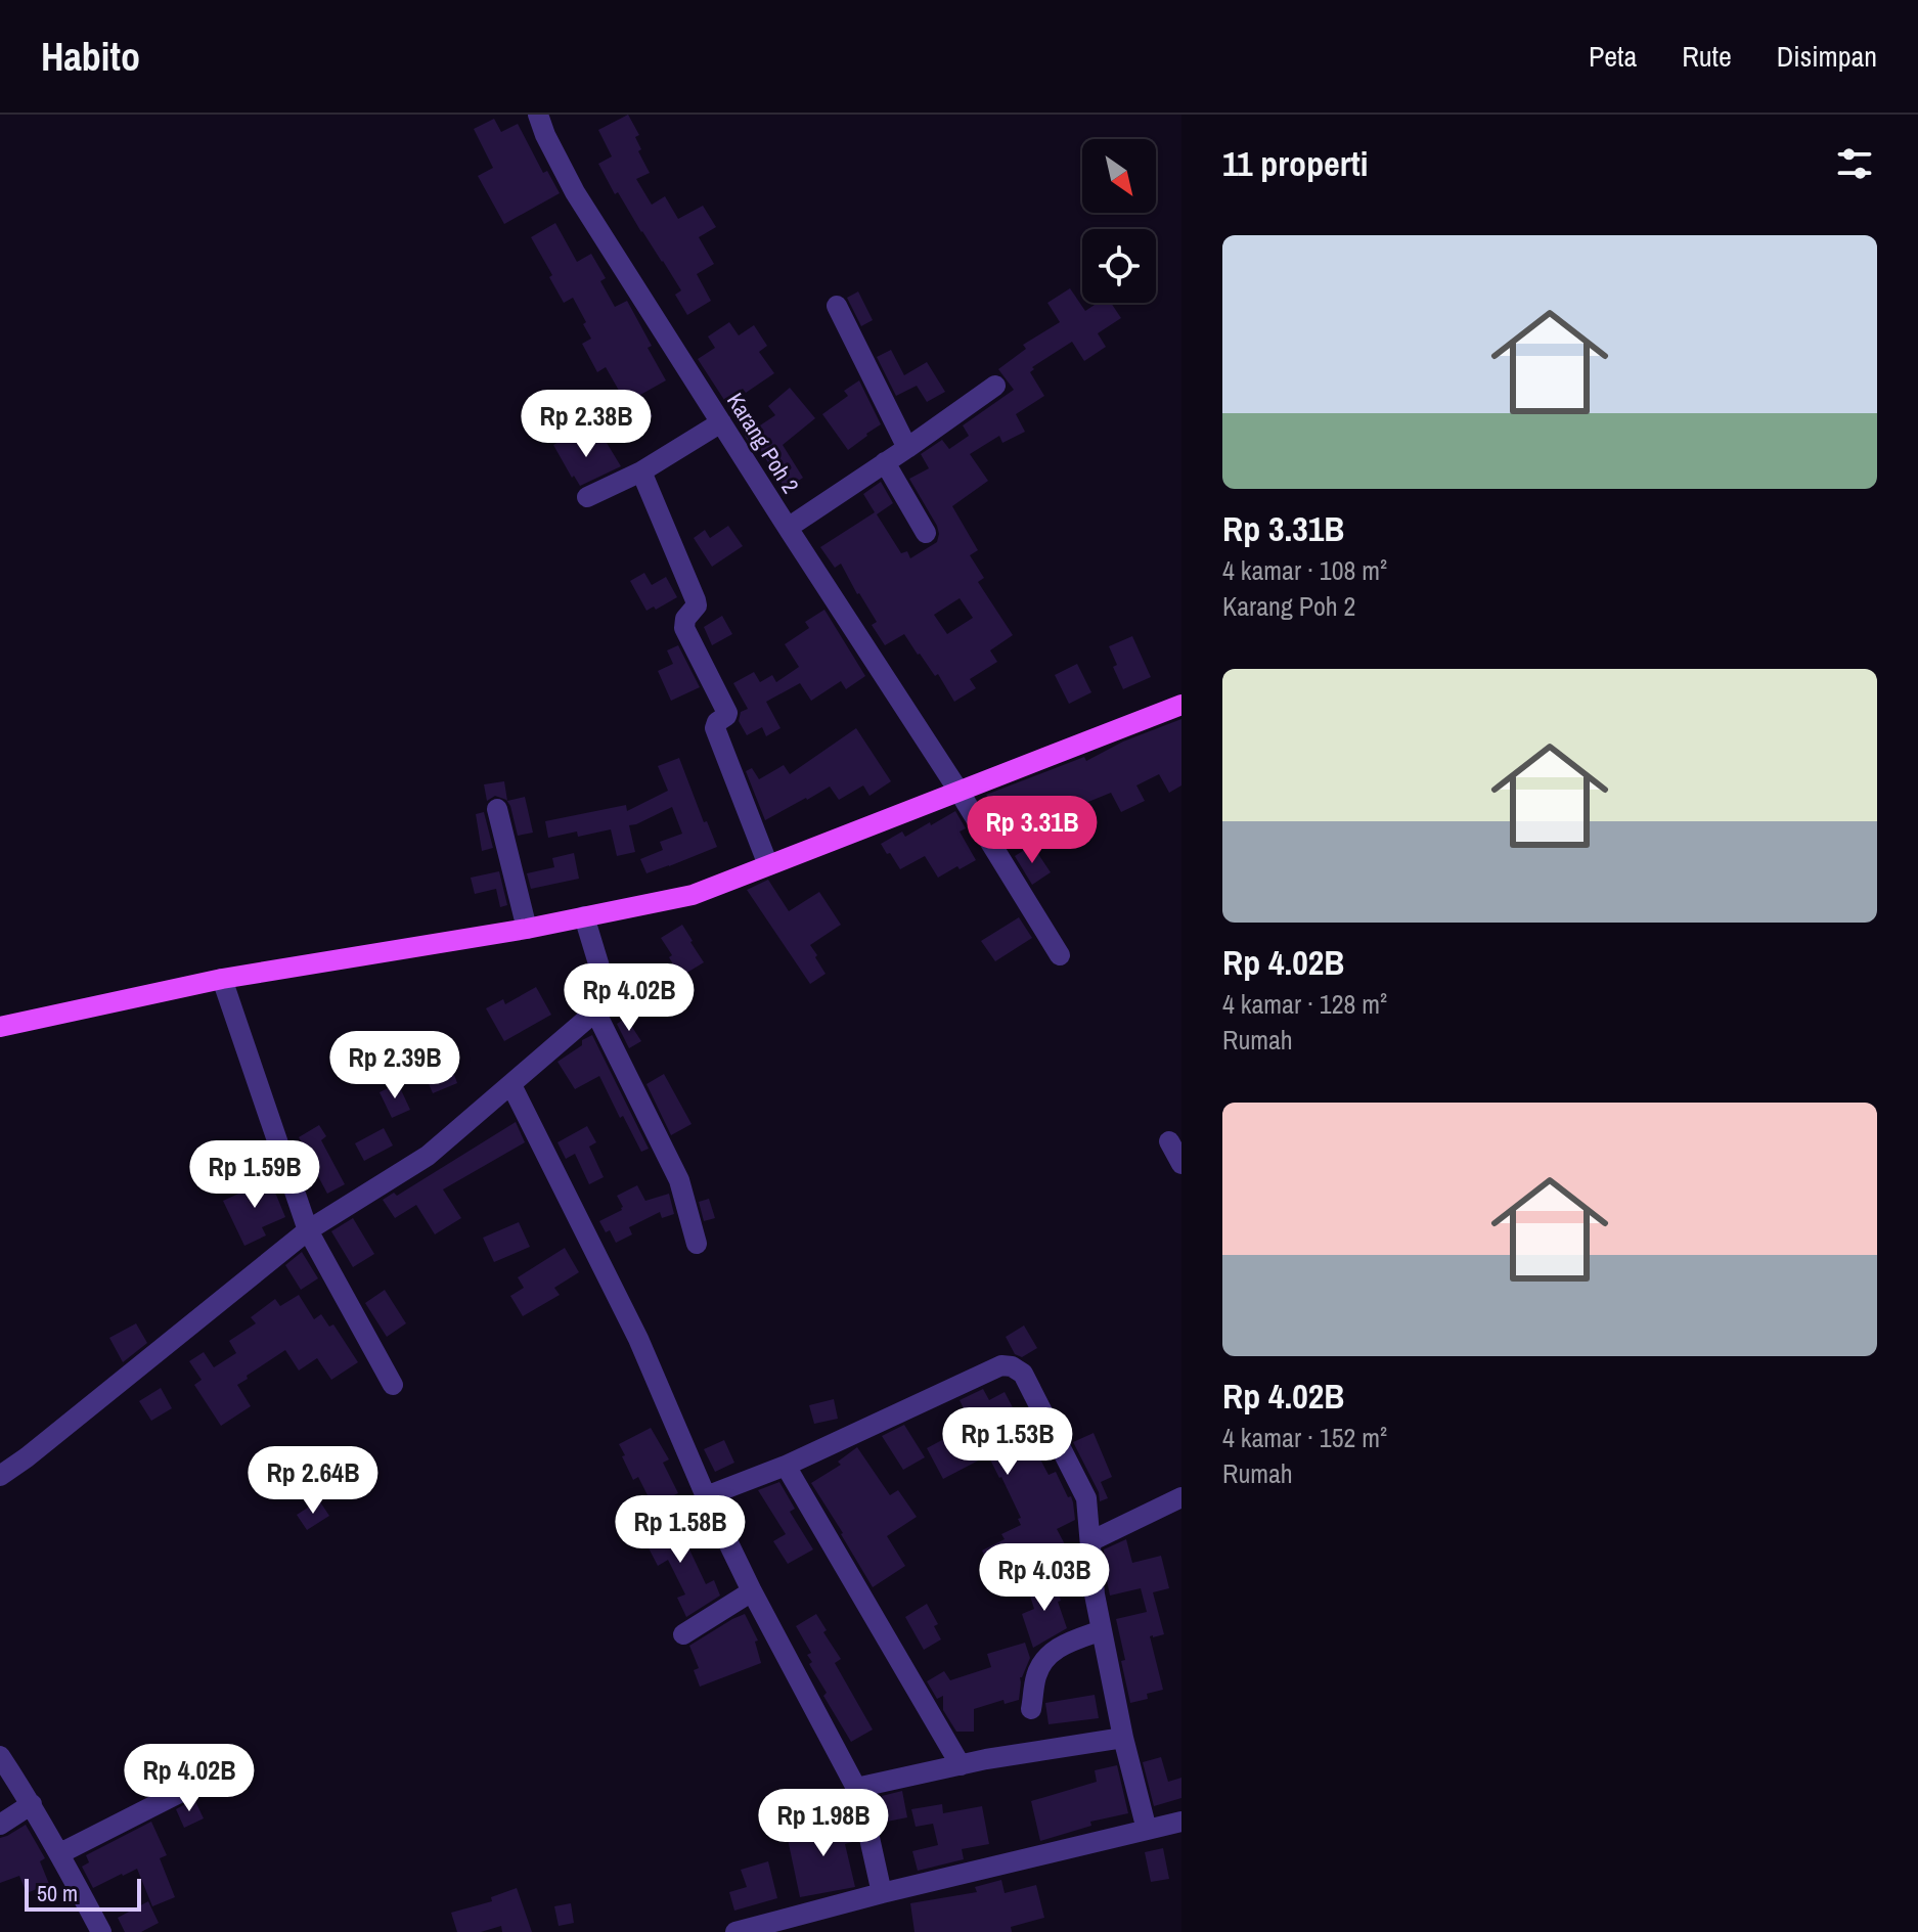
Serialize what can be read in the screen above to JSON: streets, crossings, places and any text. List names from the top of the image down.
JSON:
{
  "streets": {
    "street": ["Karang Poh 2"]
  },
  "scale_bar": "50 m",
  "north": "bottom right",
  "page": {
    "header": "Habito",
    "nav": ["Peta", "Rute", "Disimpan"],
    "heading": "11 properti",
    "list": [
      {
        "name": "Rp 3.31B",
        "note": "4 kamar · 108 m² · Karang Poh 2"
      },
      {
        "name": "Rp 4.02B",
        "note": "4 kamar · 128 m² · Rumah"
      },
      {
        "name": "Rp 4.02B",
        "note": "4 kamar · 152 m² · Rumah"
      }
    ],
    "price": [
      "Rp 2.38B",
      "Rp 3.31B",
      "Rp 4.02B",
      "Rp 2.39B",
      "Rp 1.59B",
      "Rp 1.53B",
      "Rp 2.64B",
      "Rp 1.58B",
      "Rp 4.03B",
      "Rp 4.02B",
      "Rp 1.98B"
    ],
    "scale": "50 m"
  }
}
